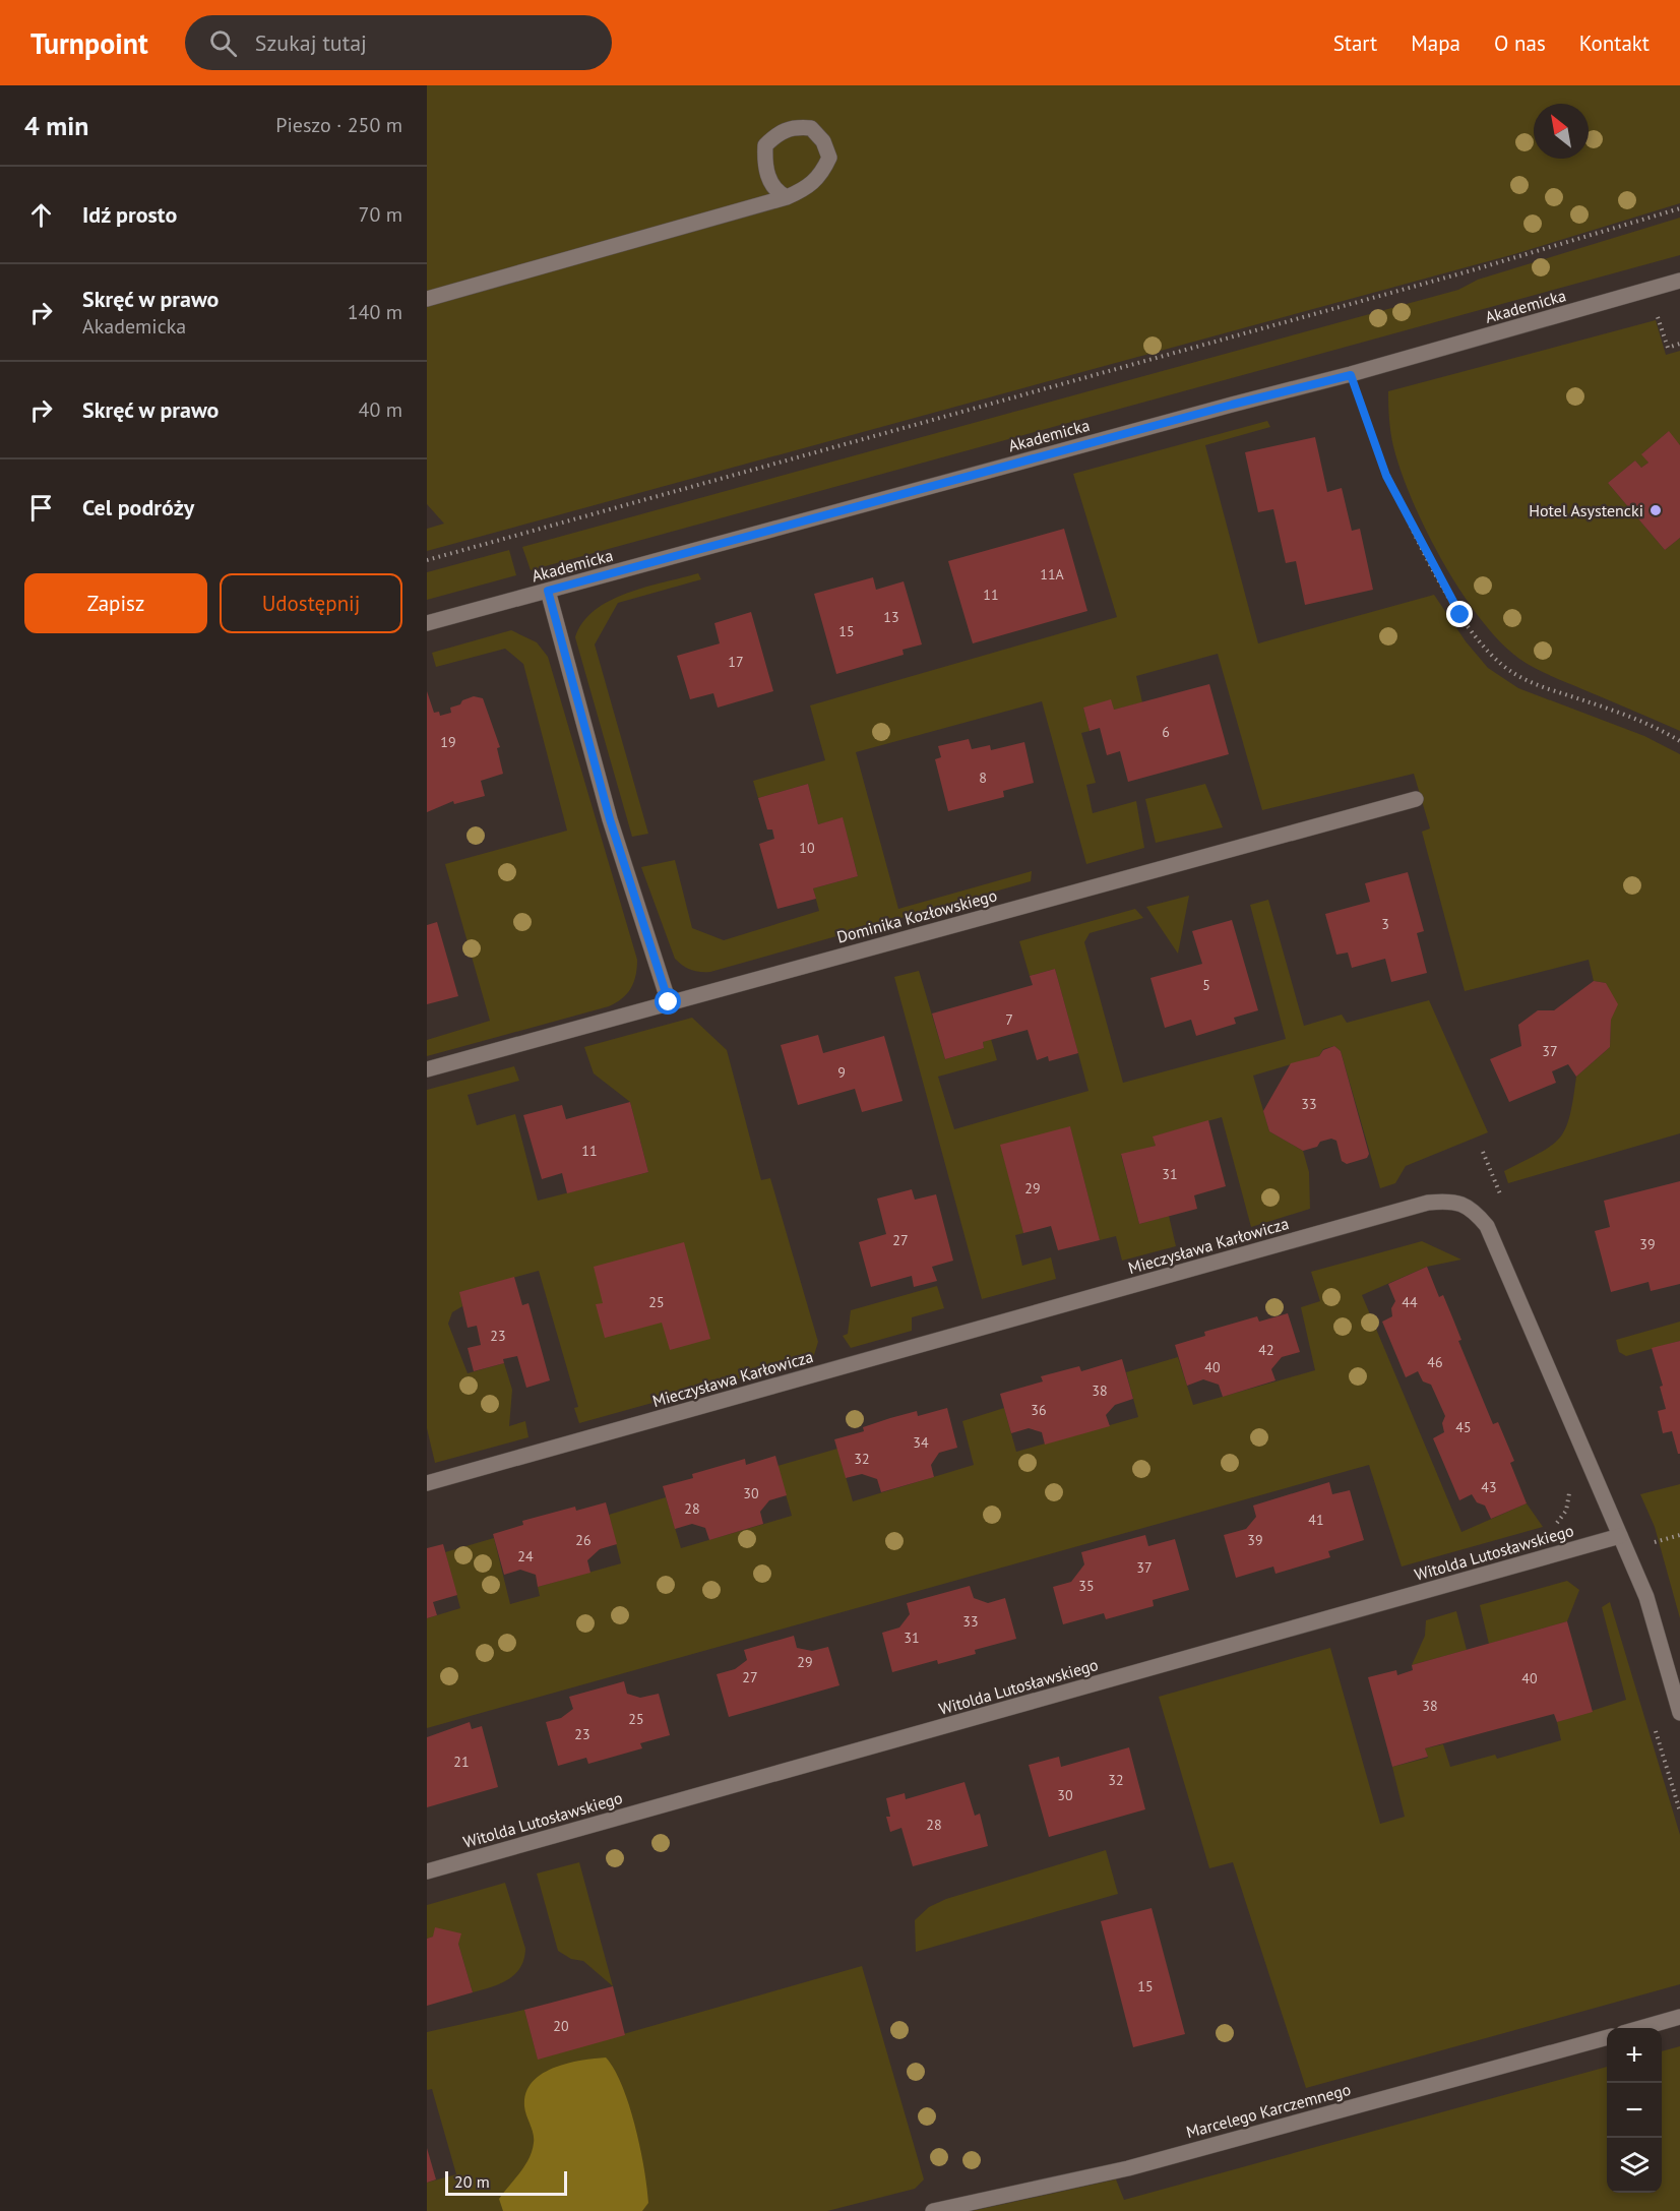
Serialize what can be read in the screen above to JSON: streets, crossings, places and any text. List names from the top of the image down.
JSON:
{
  "streets": {
    "street": [
      "Akademicka",
      "Dominika Kozłowskiego",
      "Mieczysława Karłowicza",
      "Witolda Lutosławskiego",
      "Marcelego Karczemnego"
    ]
  },
  "crossings": [
    ["Mieczysława Karłowicza", "Witolda Lutosławskiego"]
  ],
  "places": ["Hotel Asystencki"],
  "house_numbers": [
    "11A",
    "11",
    "13",
    "15",
    "17",
    "6",
    "19",
    "8",
    "10",
    "3",
    "5",
    "7",
    "37",
    "9",
    "33",
    "11",
    "31",
    "29",
    "27",
    "39",
    "25",
    "44",
    "23",
    "42",
    "46",
    "40",
    "38",
    "36",
    "45",
    "34",
    "32",
    "43",
    "30",
    "28",
    "41",
    "26",
    "39",
    "24",
    "37",
    "35",
    "33",
    "31",
    "29",
    "27",
    "40",
    "38",
    "25",
    "23",
    "21",
    "32",
    "30",
    "28",
    "15",
    "20"
  ],
  "scale_bar": "20 m",
  "north": "top left",
  "page": {
    "header": "Turnpoint",
    "search": "Szukaj tutaj",
    "nav": [
      "Start",
      "Mapa",
      "O nas",
      "Kontakt"
    ],
    "heading": ["4 min", "Pieszo · 250 m"],
    "list": [
      ["Idź prosto", "70 m"],
      ["Skręć w prawo", "Akademicka", "140 m"],
      ["Skręć w prawo", "40 m"],
      "Cel podróży"
    ],
    "buttons": ["Zapisz", "Udostępnij"],
    "map_buttons": ["+", "−"],
    "scale": "20 m"
  }
}
